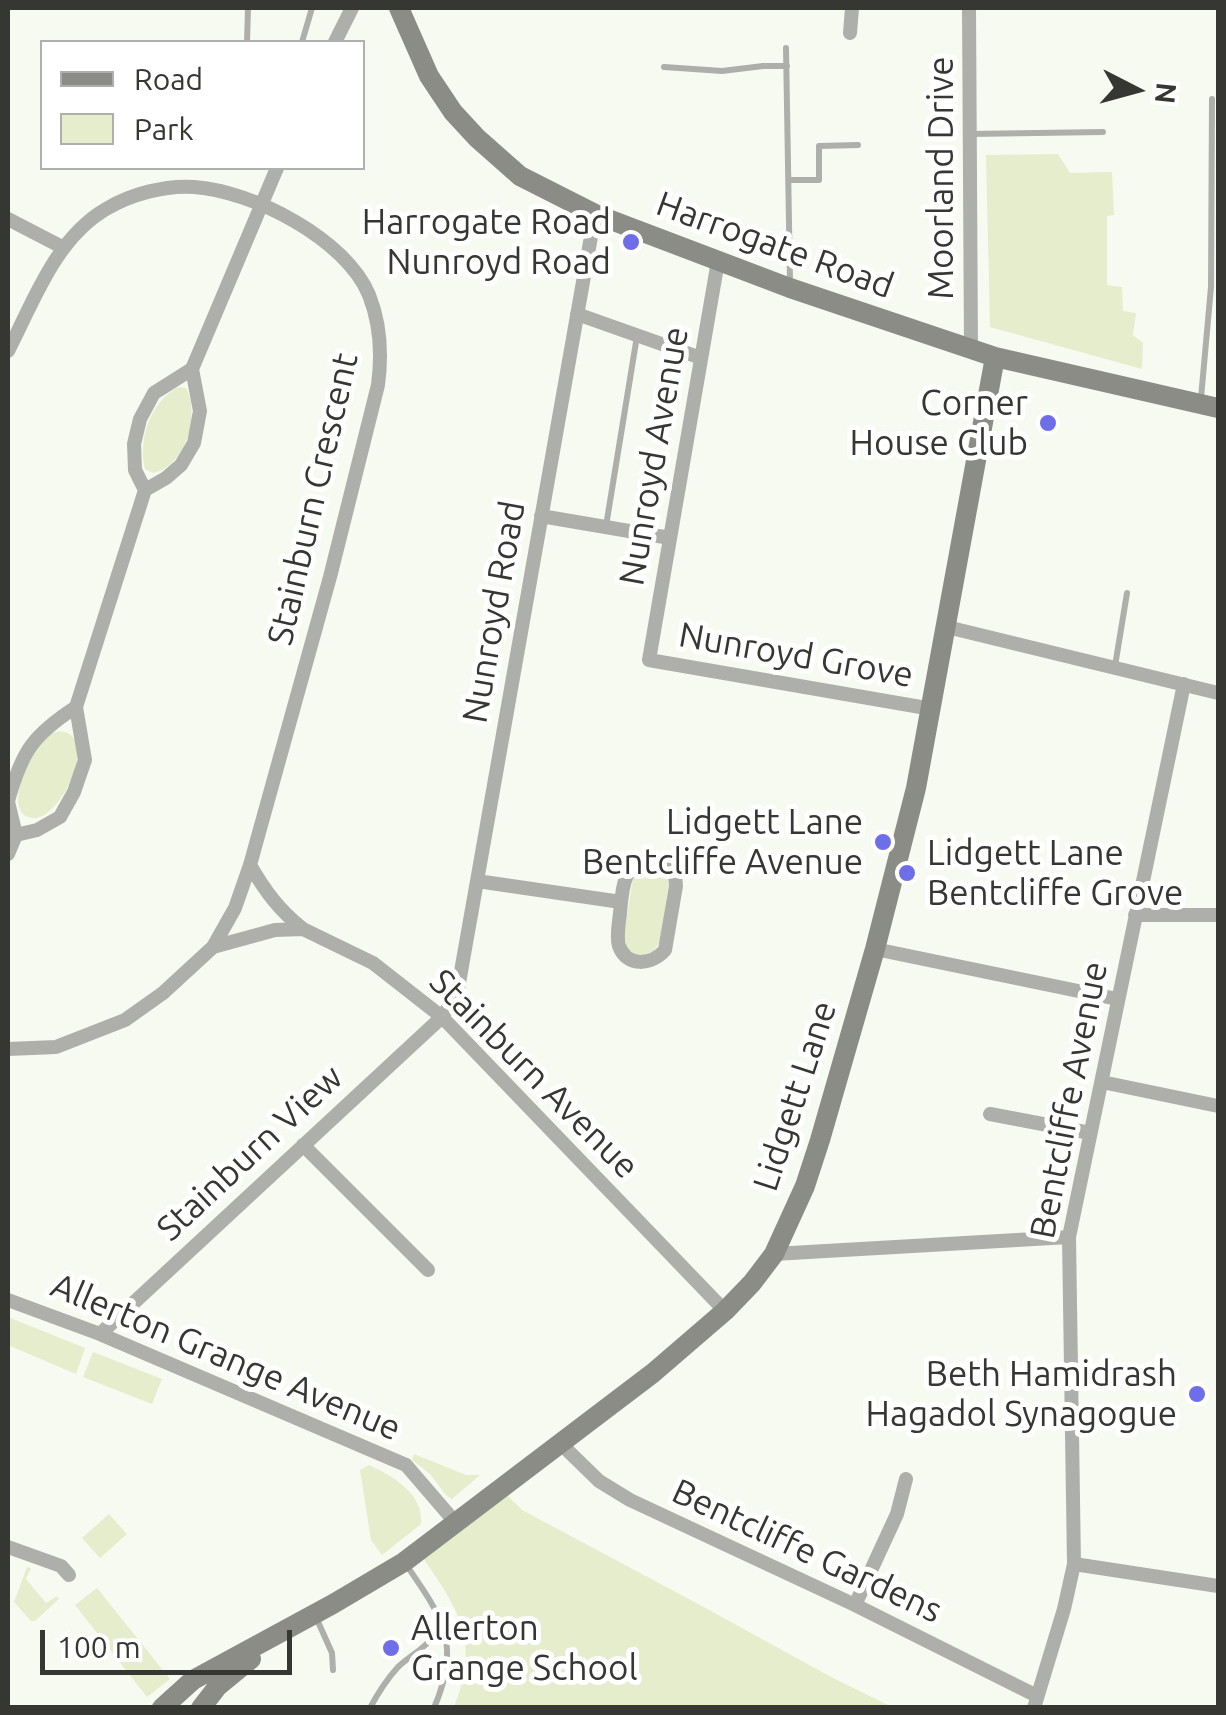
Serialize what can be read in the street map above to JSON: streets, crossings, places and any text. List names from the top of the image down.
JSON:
{
  "streets": {
    "street": [
      "Moorland Drive",
      "Harrogate Road",
      "Nunroyd Avenue",
      "Stainburn Crescent",
      "Nunroyd Road",
      "Nunroyd Grove",
      "Stainburn Avenue",
      "Lidgett Lane",
      "Bentcliffe Avenue",
      "Stainburn View",
      "Allerton Grange Avenue",
      "Bentcliffe Gardens"
    ]
  },
  "crossings": [
    ["Moorland Drive", "Harrogate Road"],
    ["Harrogate Road", "Nunroyd Avenue"],
    ["Harrogate Road", "Nunroyd Road"],
    ["Harrogate Road", "Lidgett Lane"],
    ["Nunroyd Avenue", "Nunroyd Grove"],
    ["Stainburn Crescent", "Stainburn Avenue"],
    ["Nunroyd Road", "Stainburn Avenue"],
    ["Nunroyd Road", "Stainburn View"],
    ["Nunroyd Grove", "Lidgett Lane"],
    ["Stainburn Avenue", "Lidgett Lane"],
    ["Stainburn Avenue", "Stainburn View"],
    ["Lidgett Lane", "Allerton Grange Avenue"],
    ["Lidgett Lane", "Bentcliffe Gardens"],
    ["Bentcliffe Avenue", "Bentcliffe Gardens"],
    ["Stainburn View", "Allerton Grange Avenue"]
  ],
  "places": [
    "Harrogate Road Nunroyd Road",
    "Corner House Club",
    "Lidgett Lane Bentcliffe Avenue",
    "Lidgett Lane Bentcliffe Grove",
    "Beth Hamidrash Hagadol Synagogue",
    "Allerton Grange School"
  ],
  "legend": ["Road", "Park"],
  "scale_bar": "100 m",
  "north": "right"
}
